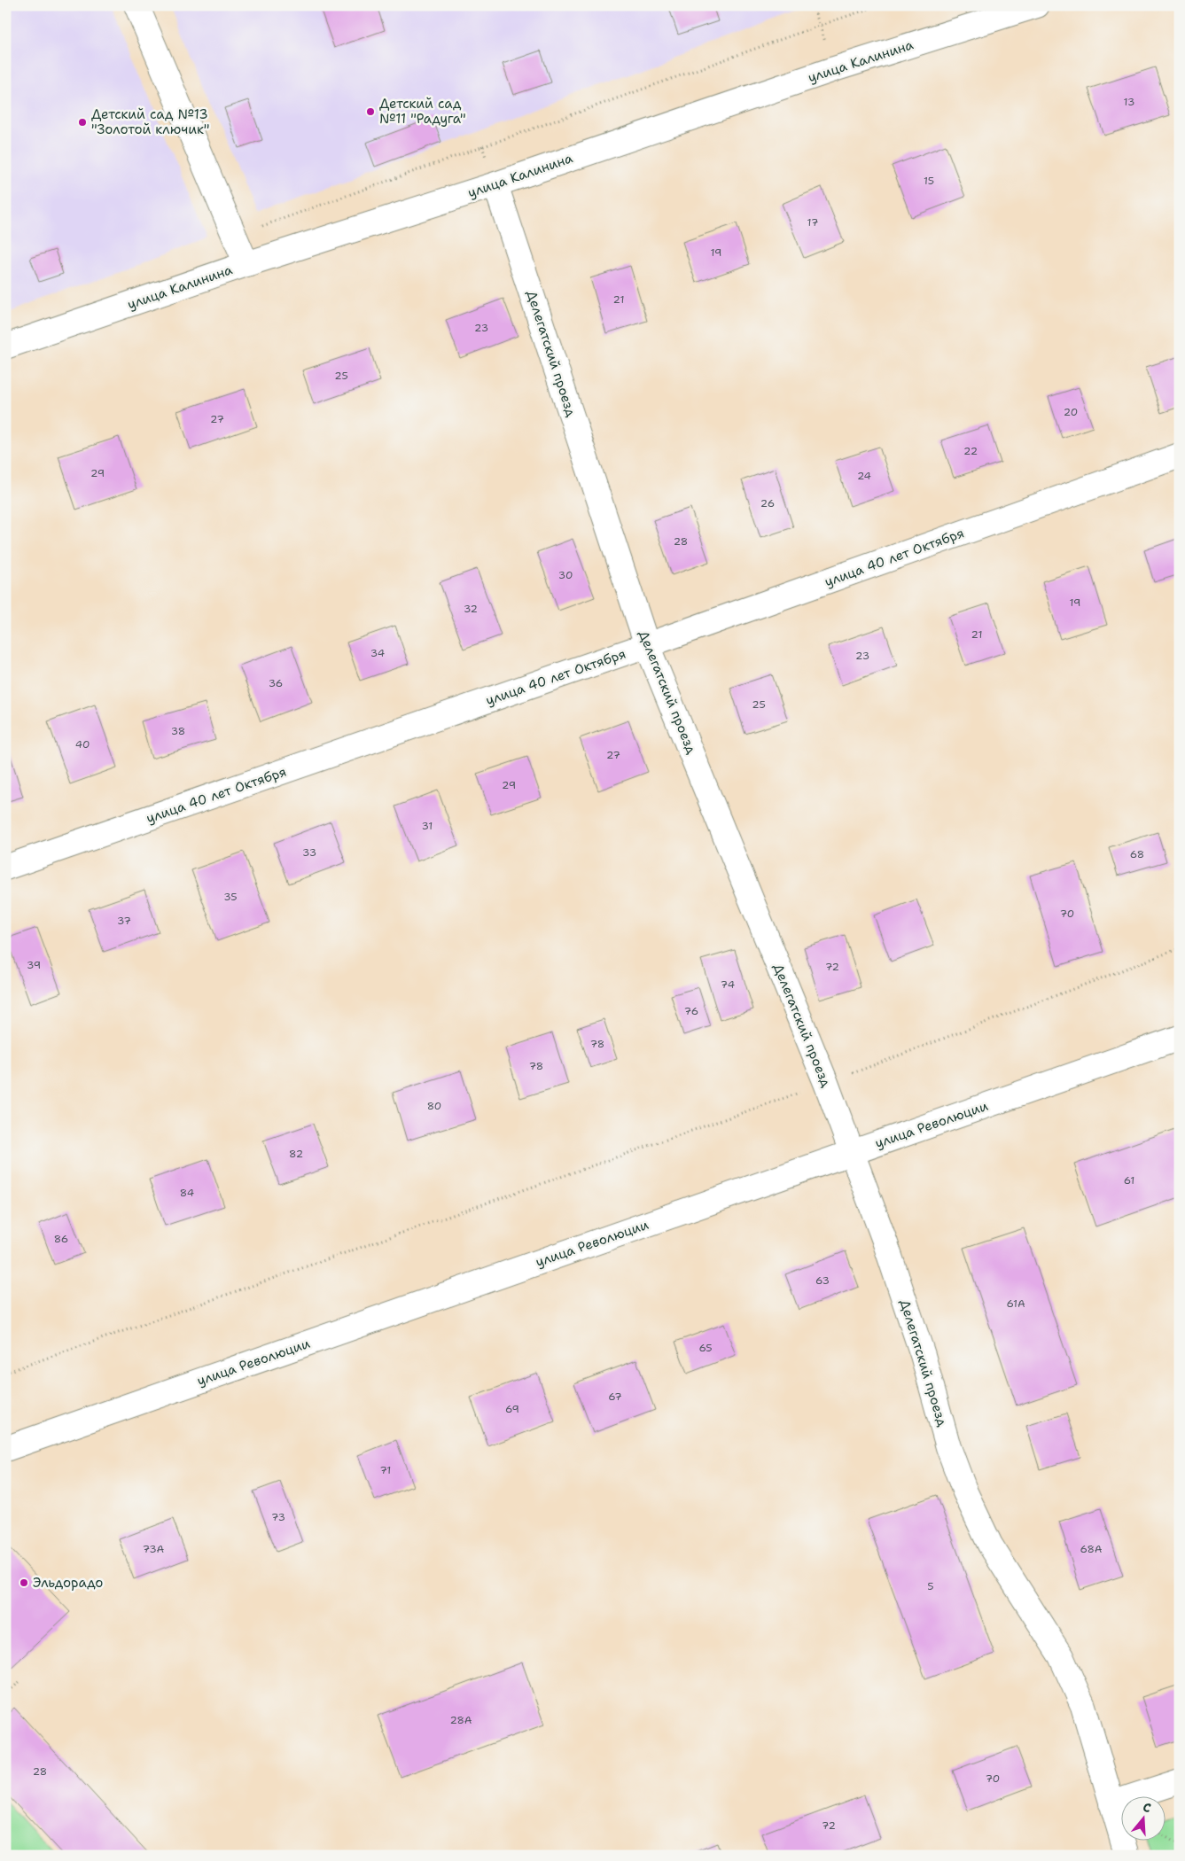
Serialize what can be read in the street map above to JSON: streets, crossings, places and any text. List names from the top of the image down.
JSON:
{
  "streets": {
    "street": [
      "улица Калинина",
      "Делегатский проезд",
      "улица 40 лет Октября",
      "улица Революции"
    ]
  },
  "crossings": [
    ["улица Калинина", "Делегатский проезд"],
    ["Делегатский проезд", "улица 40 лет Октября"],
    ["Делегатский проезд", "улица Революции"]
  ],
  "places": ["Детский сад №11 \"Радуга\"", "Детский сад №13 \"Золотой ключик\"", "Эльдорадо"],
  "house_numbers": [
    "13",
    "15",
    "17",
    "19",
    "21",
    "23",
    "25",
    "20",
    "27",
    "22",
    "29",
    "24",
    "26",
    "28",
    "30",
    "19",
    "32",
    "21",
    "34",
    "23",
    "36",
    "25",
    "38",
    "40",
    "27",
    "29",
    "31",
    "33",
    "68",
    "35",
    "70",
    "37",
    "39",
    "72",
    "74",
    "76",
    "78",
    "78",
    "80",
    "82",
    "61",
    "84",
    "86",
    "63",
    "61А",
    "65",
    "67",
    "69",
    "71",
    "73",
    "73А",
    "68А",
    "5",
    "28А",
    "28",
    "70",
    "72"
  ],
  "north": "top"
}
